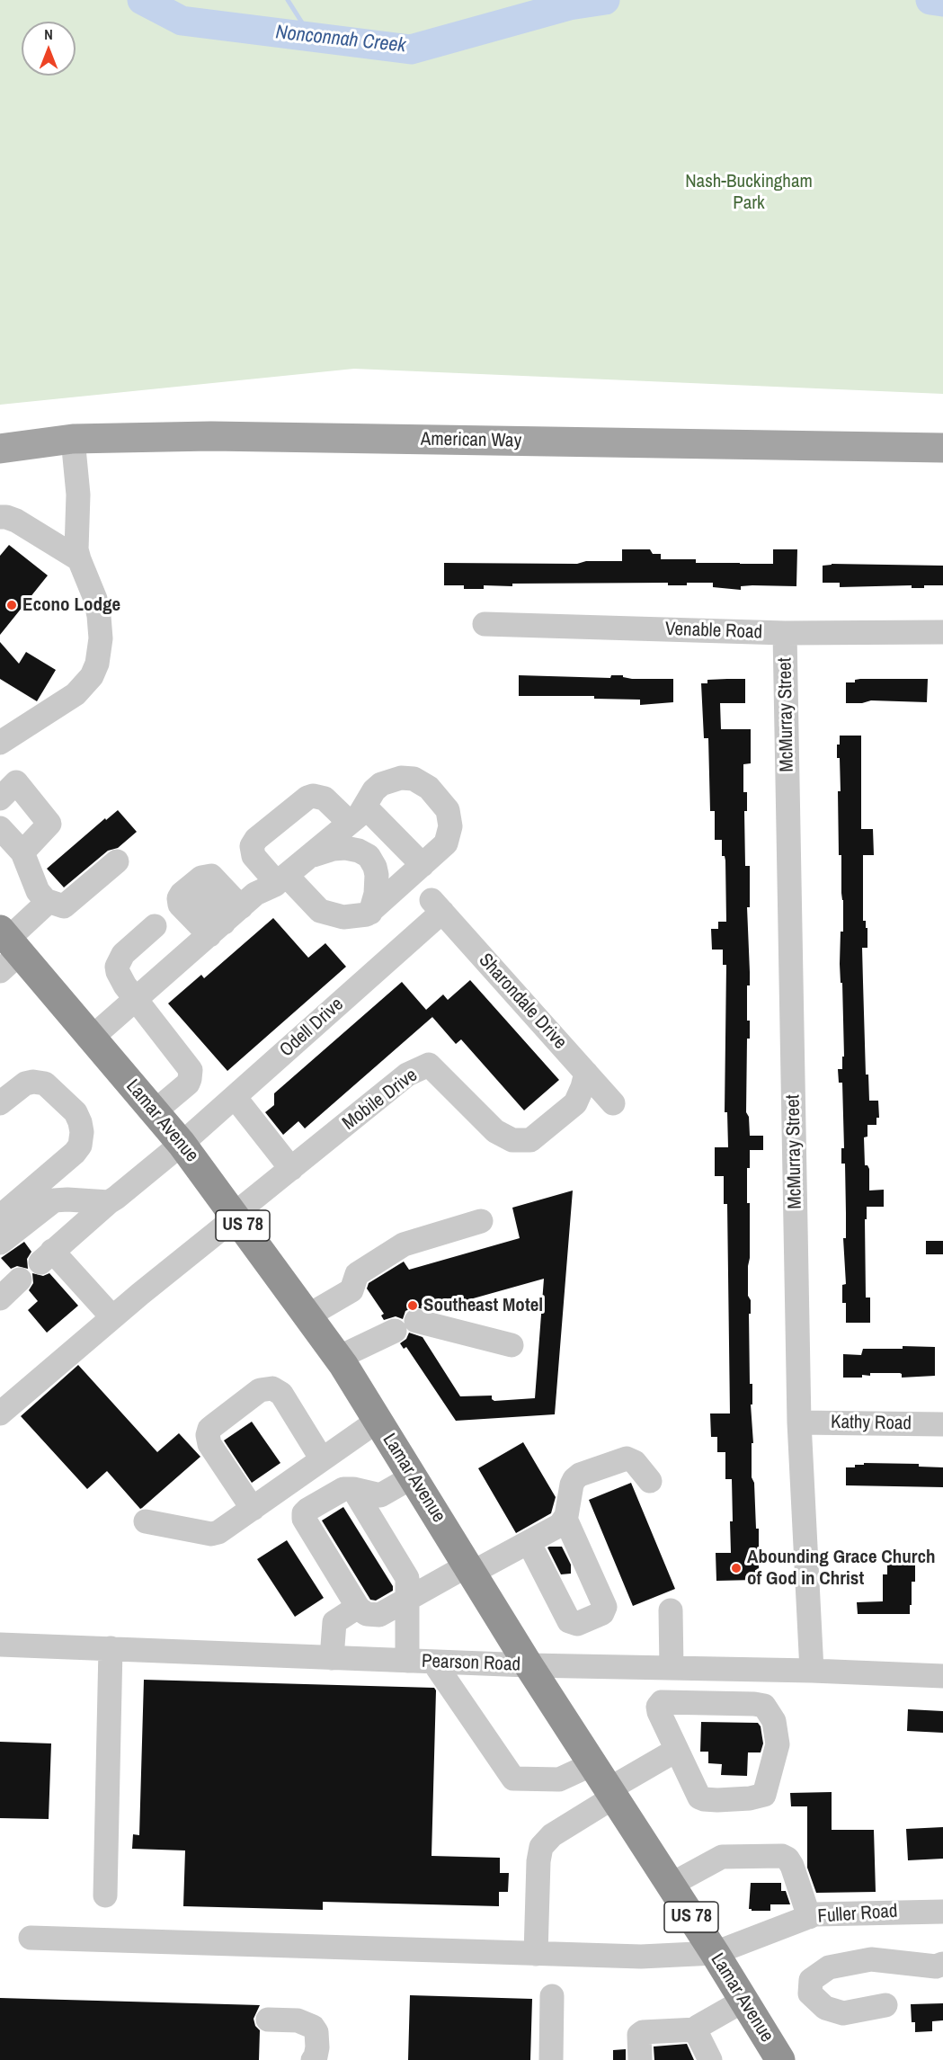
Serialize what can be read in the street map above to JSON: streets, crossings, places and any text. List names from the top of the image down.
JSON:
{
  "streets": {
    "highway": ["Lamar Avenue", "US 78"],
    "main road": ["American Way"],
    "street": [
      "Venable Road",
      "McMurray Street",
      "Sharondale Drive",
      "Odell Drive",
      "Mobile Drive",
      "Kathy Road",
      "Pearson Road",
      "Fuller Road"
    ]
  },
  "crossings": [
    ["Venable Road", "McMurray Street"],
    ["McMurray Street", "Kathy Road"],
    ["McMurray Street", "Pearson Road"],
    ["Sharondale Drive", "Odell Drive"],
    ["Sharondale Drive", "Mobile Drive"],
    ["Odell Drive", "Mobile Drive"],
    ["Odell Drive", "Lamar Avenue"],
    ["Mobile Drive", "Lamar Avenue"],
    ["Lamar Avenue", "Pearson Road"],
    ["Lamar Avenue", "Fuller Road"]
  ],
  "water": ["Nonconnah Creek"],
  "parks": ["Nash-Buckingham Park"],
  "places": ["Econo Lodge", "Southeast Motel", "Abounding Grace Church of God in Christ"],
  "north": "top"
}
